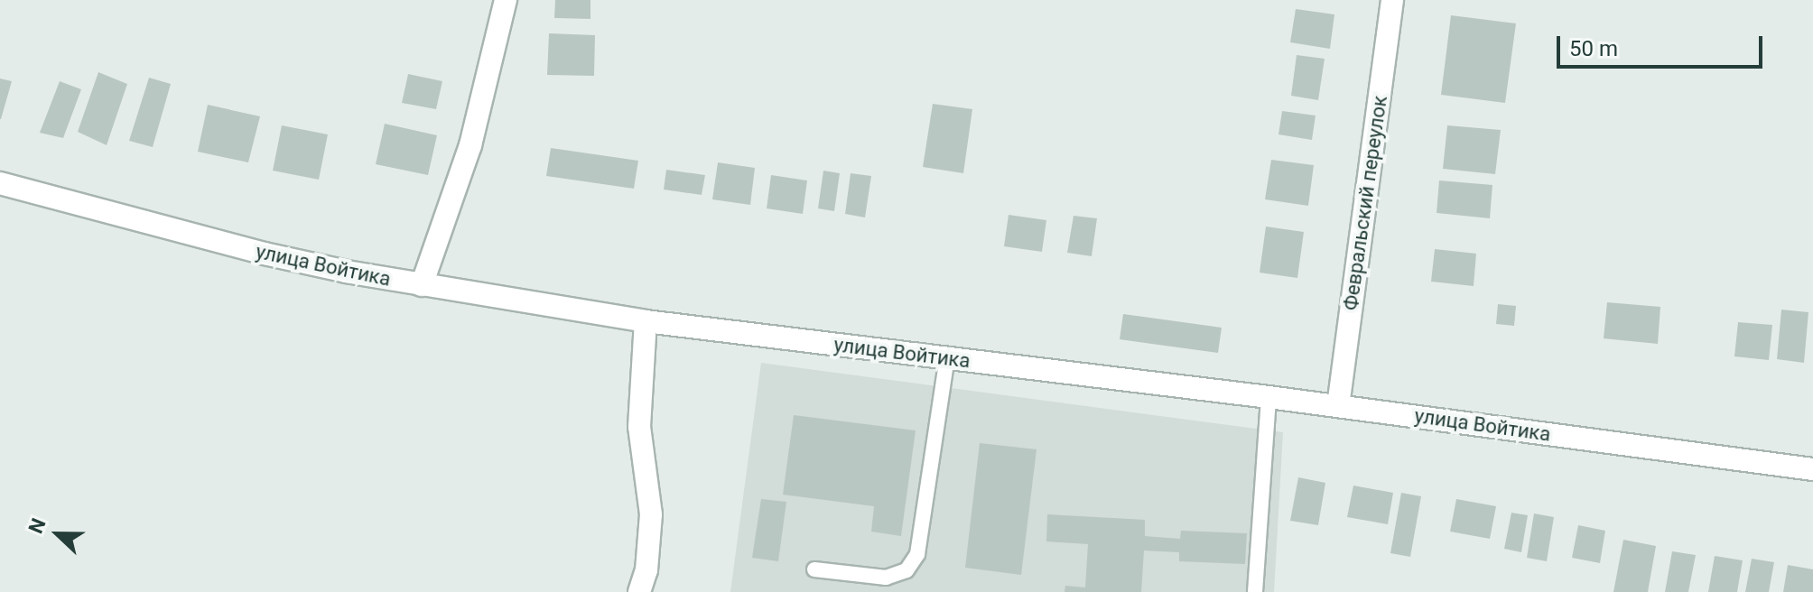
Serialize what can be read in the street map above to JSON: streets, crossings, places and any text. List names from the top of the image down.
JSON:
{
  "streets": {
    "main road": ["Февральский переулок", "улица Войтика"]
  },
  "crossings": [
    ["Февральский переулок", "улица Войтика"]
  ],
  "scale_bar": "50 m",
  "north": "left"
}
